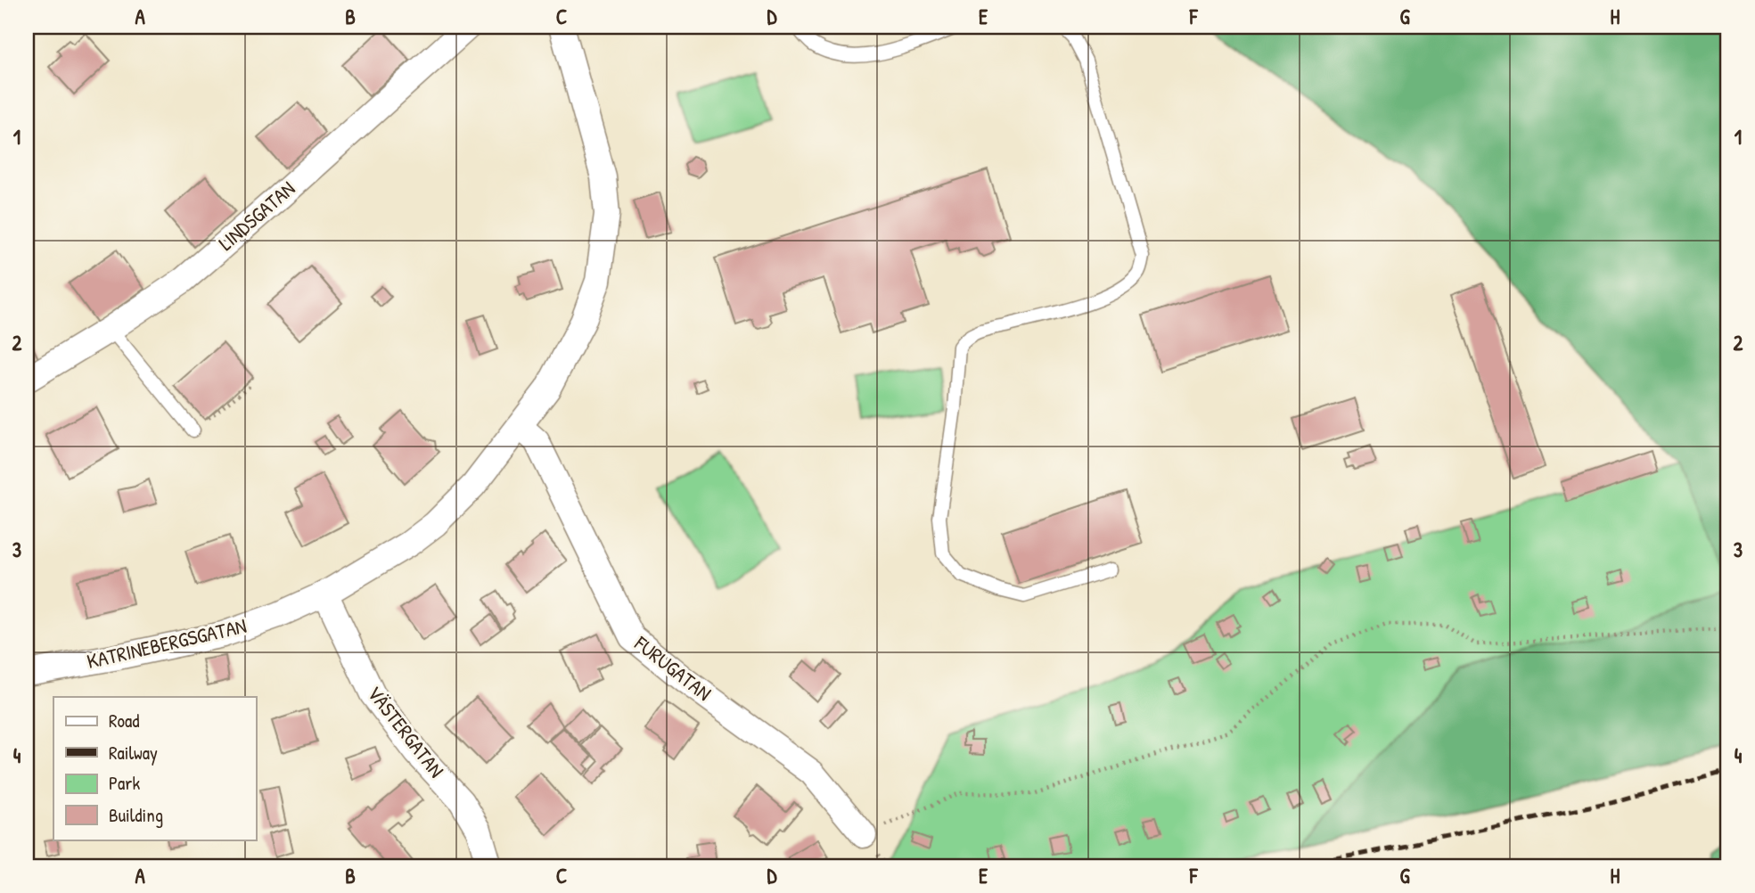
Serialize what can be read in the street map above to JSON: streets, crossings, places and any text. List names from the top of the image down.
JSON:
{
  "streets": {
    "street": [
      "LINDSGATAN",
      "KATRINEBERGSGATAN",
      "FURUGATAN",
      "VÄSTERGATAN"
    ]
  },
  "crossings": [
    ["KATRINEBERGSGATAN", "FURUGATAN"],
    ["KATRINEBERGSGATAN", "VÄSTERGATAN"]
  ],
  "legend": [
    "Road",
    "Railway",
    "Park",
    "Building"
  ],
  "grid": {
    "columns": [
      "A",
      "B",
      "C",
      "D",
      "E",
      "F",
      "G",
      "H"
    ],
    "rows": [
      "1",
      "2",
      "3",
      "4"
    ]
  }
}
